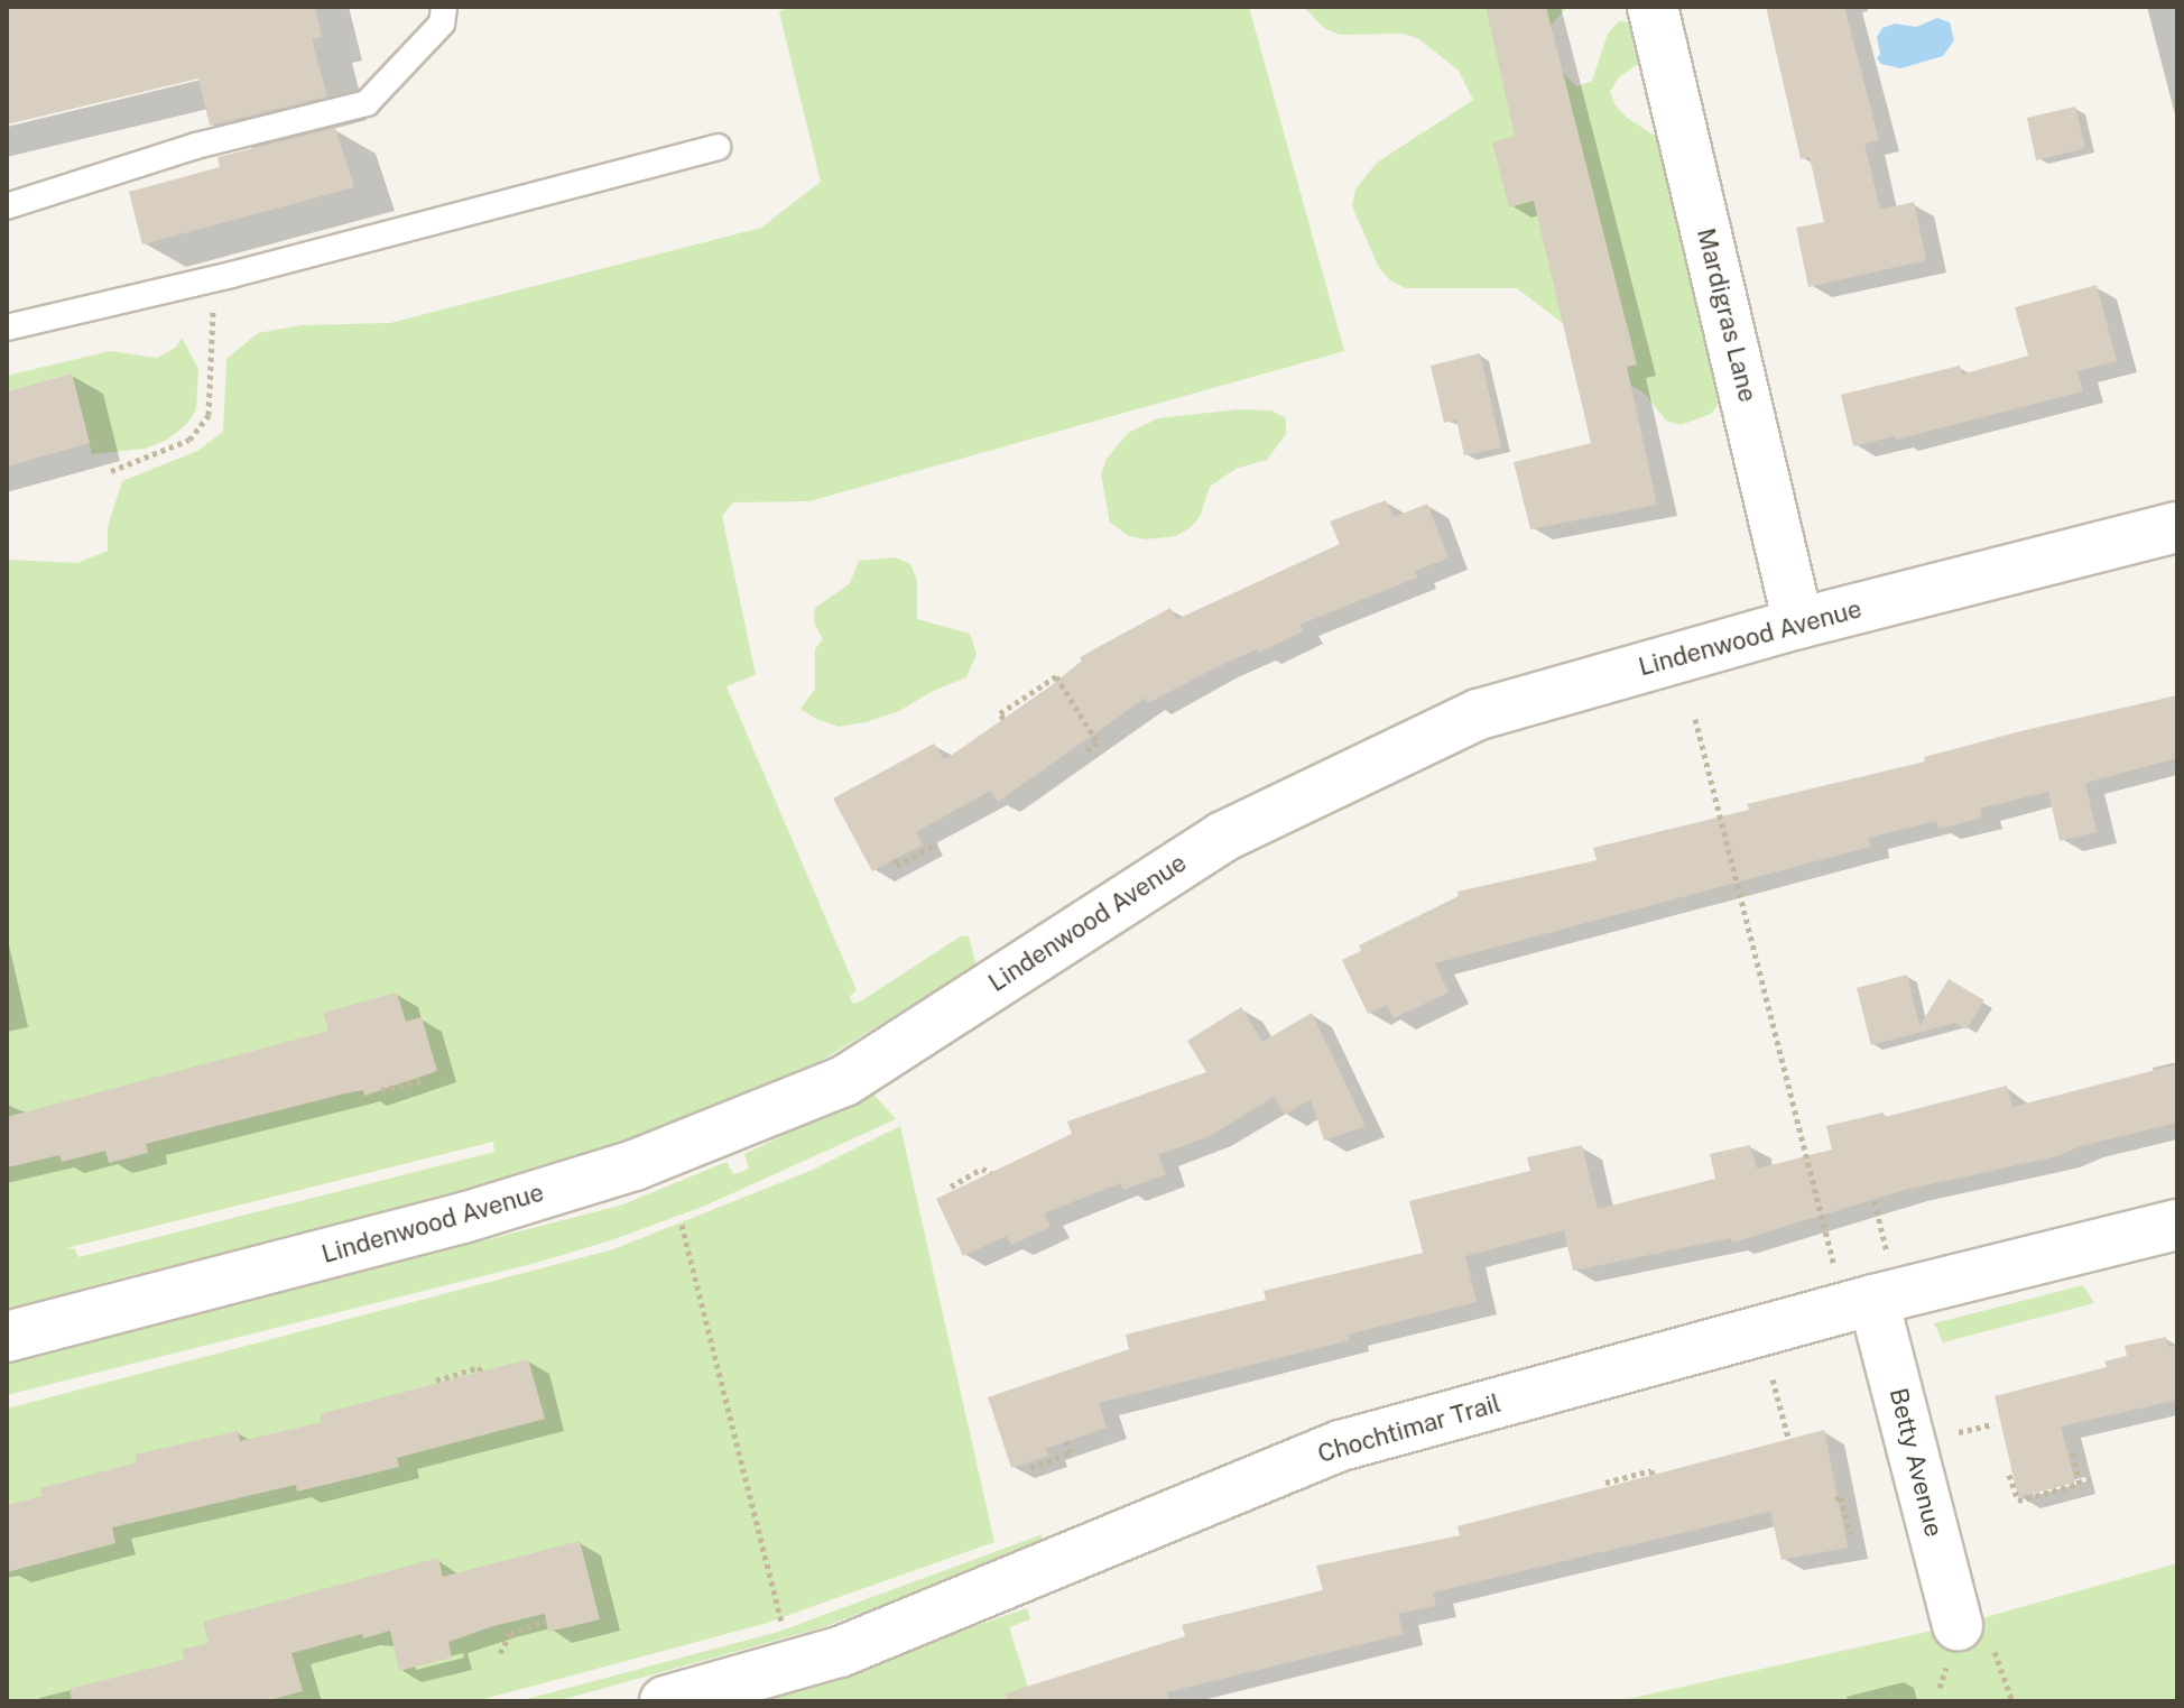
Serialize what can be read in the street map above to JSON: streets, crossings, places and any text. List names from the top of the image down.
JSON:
{
  "streets": {
    "street": [
      "Mardigras Lane",
      "Lindenwood Avenue",
      "Chochtimar Trail",
      "Betty Avenue"
    ]
  },
  "crossings": [
    ["Mardigras Lane", "Lindenwood Avenue"],
    ["Chochtimar Trail", "Betty Avenue"]
  ]
}
